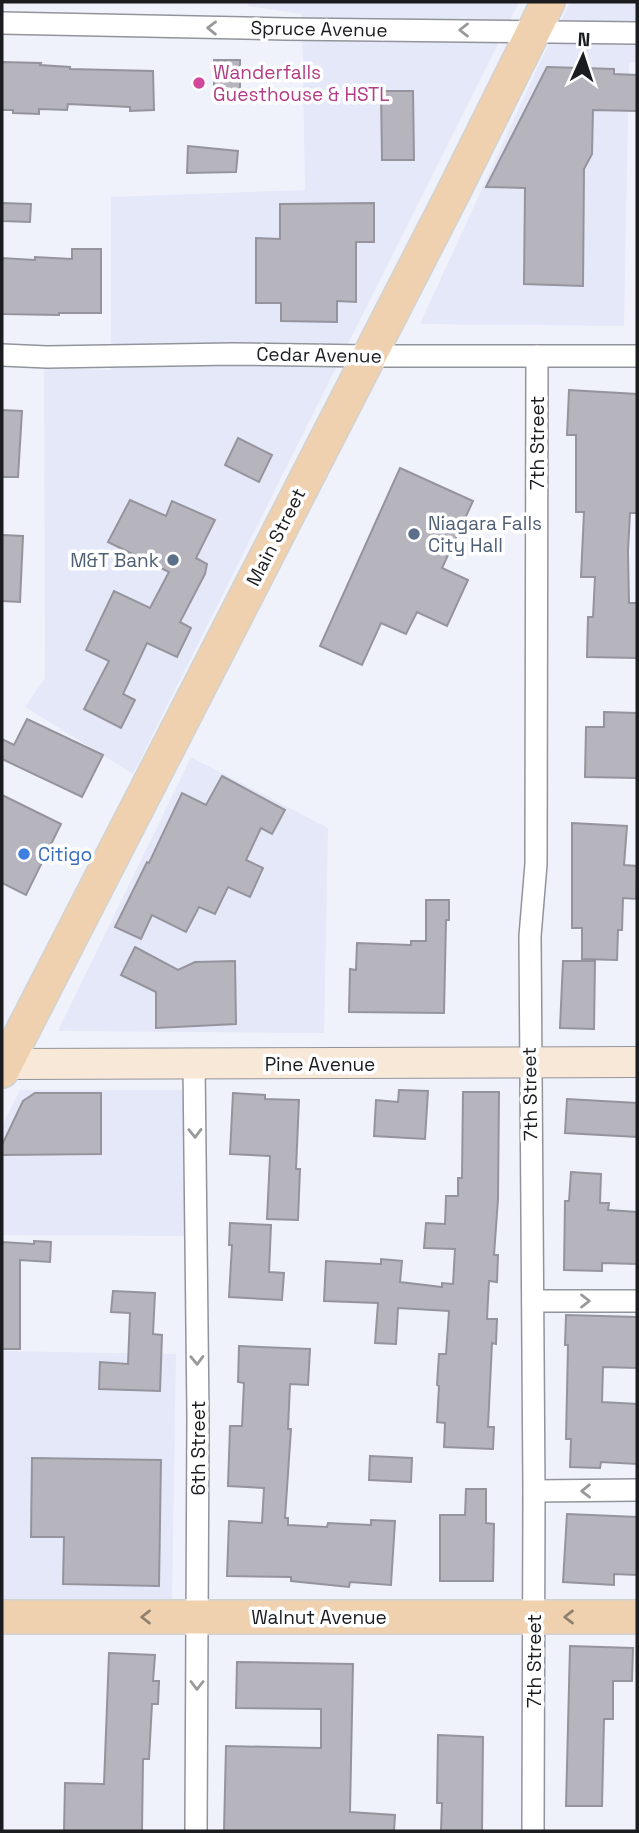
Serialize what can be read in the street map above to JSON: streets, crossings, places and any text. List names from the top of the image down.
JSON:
{
  "streets": {
    "main road": ["Main Street", "Pine Avenue", "Walnut Avenue"],
    "street": [
      "Spruce Avenue",
      "Cedar Avenue",
      "7th Street",
      "6th Street"
    ]
  },
  "crossings": [
    ["Spruce Avenue", "Main Street"],
    ["Cedar Avenue", "7th Street"],
    ["Cedar Avenue", "Main Street"],
    ["7th Street", "Pine Avenue"],
    ["7th Street", "Walnut Avenue"],
    ["Main Street", "Pine Avenue"],
    ["Pine Avenue", "6th Street"],
    ["6th Street", "Walnut Avenue"]
  ],
  "one_way": ["Spruce Avenue", "6th Street", "Walnut Avenue"],
  "places": [
    "Wanderfalls Guesthouse & HSTL",
    "Niagara Falls City Hall",
    "M&T Bank",
    "Citigo"
  ],
  "north": "top"
}
